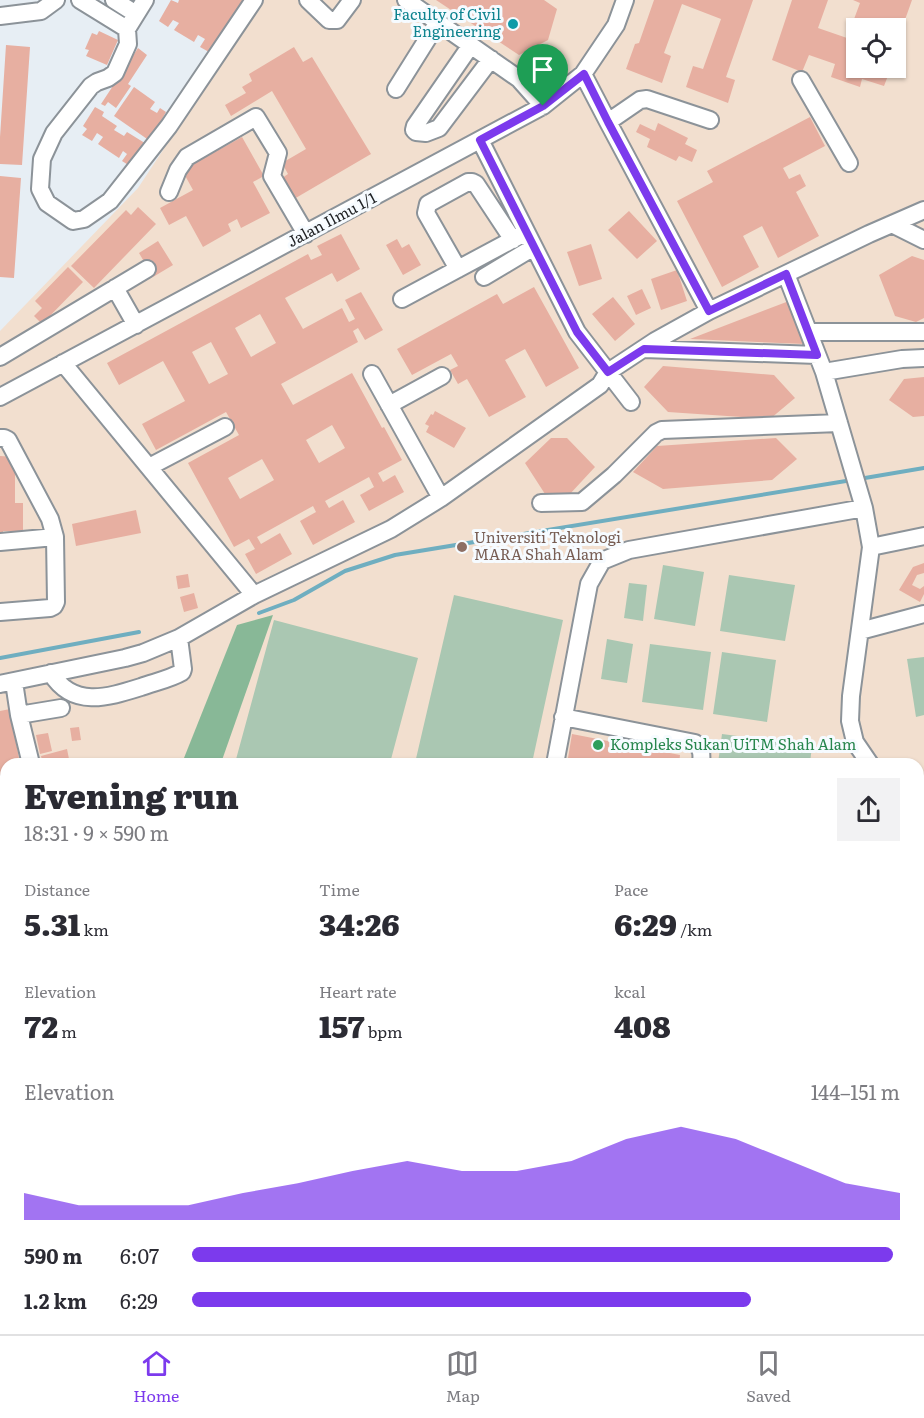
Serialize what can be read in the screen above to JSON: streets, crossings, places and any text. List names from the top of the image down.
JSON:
{
  "streets": {
    "street": ["Jalan Ilmu 1/1"]
  },
  "places": ["Faculty of Civil Engineering", "Universiti Teknologi MARA Shah Alam", "Kompleks Sukan UiTM Shah Alam"],
  "page": {
    "heading": ["Evening run", "18:31 · 9 × 590 m"],
    "stats": [
      ["Distance", "5.31 km"],
      ["Time", "34:26"],
      ["Pace", "6:29 /km"],
      ["Elevation", "72 m"],
      ["Heart rate", "157 bpm"],
      ["kcal", "408"]
    ],
    "chart": ["Elevation", "144–151 m"],
    "list": [
      {
        "name": "590 m",
        "note": "6:07"
      },
      {
        "name": "1.2 km",
        "note": "6:29"
      }
    ],
    "tabs": ["Home", "Map", "Saved"]
  }
}
